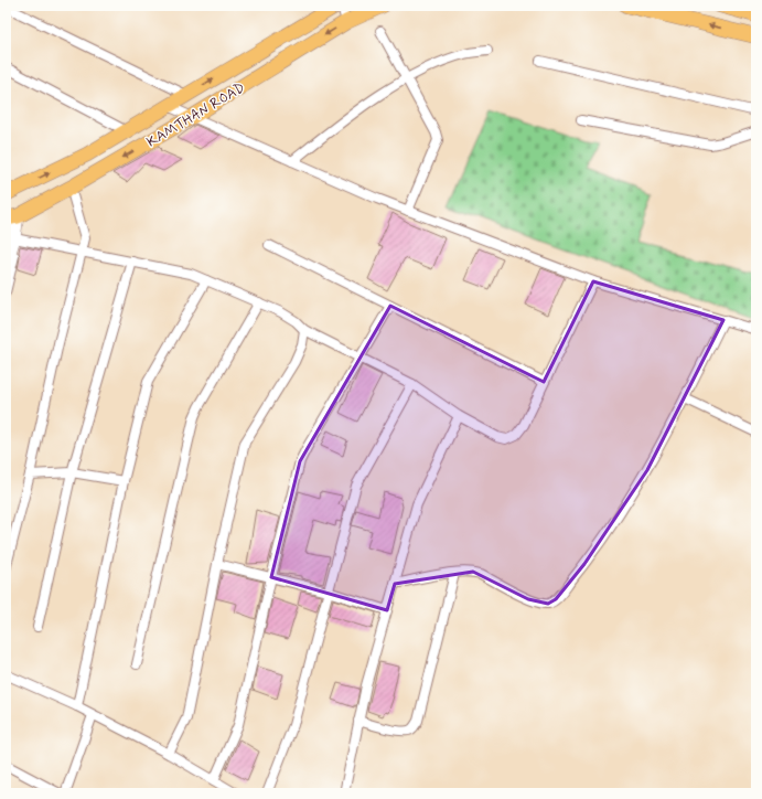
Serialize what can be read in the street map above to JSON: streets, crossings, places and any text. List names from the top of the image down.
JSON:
{
  "streets": {
    "main road": ["KAMTHAN ROAD"]
  }
}
